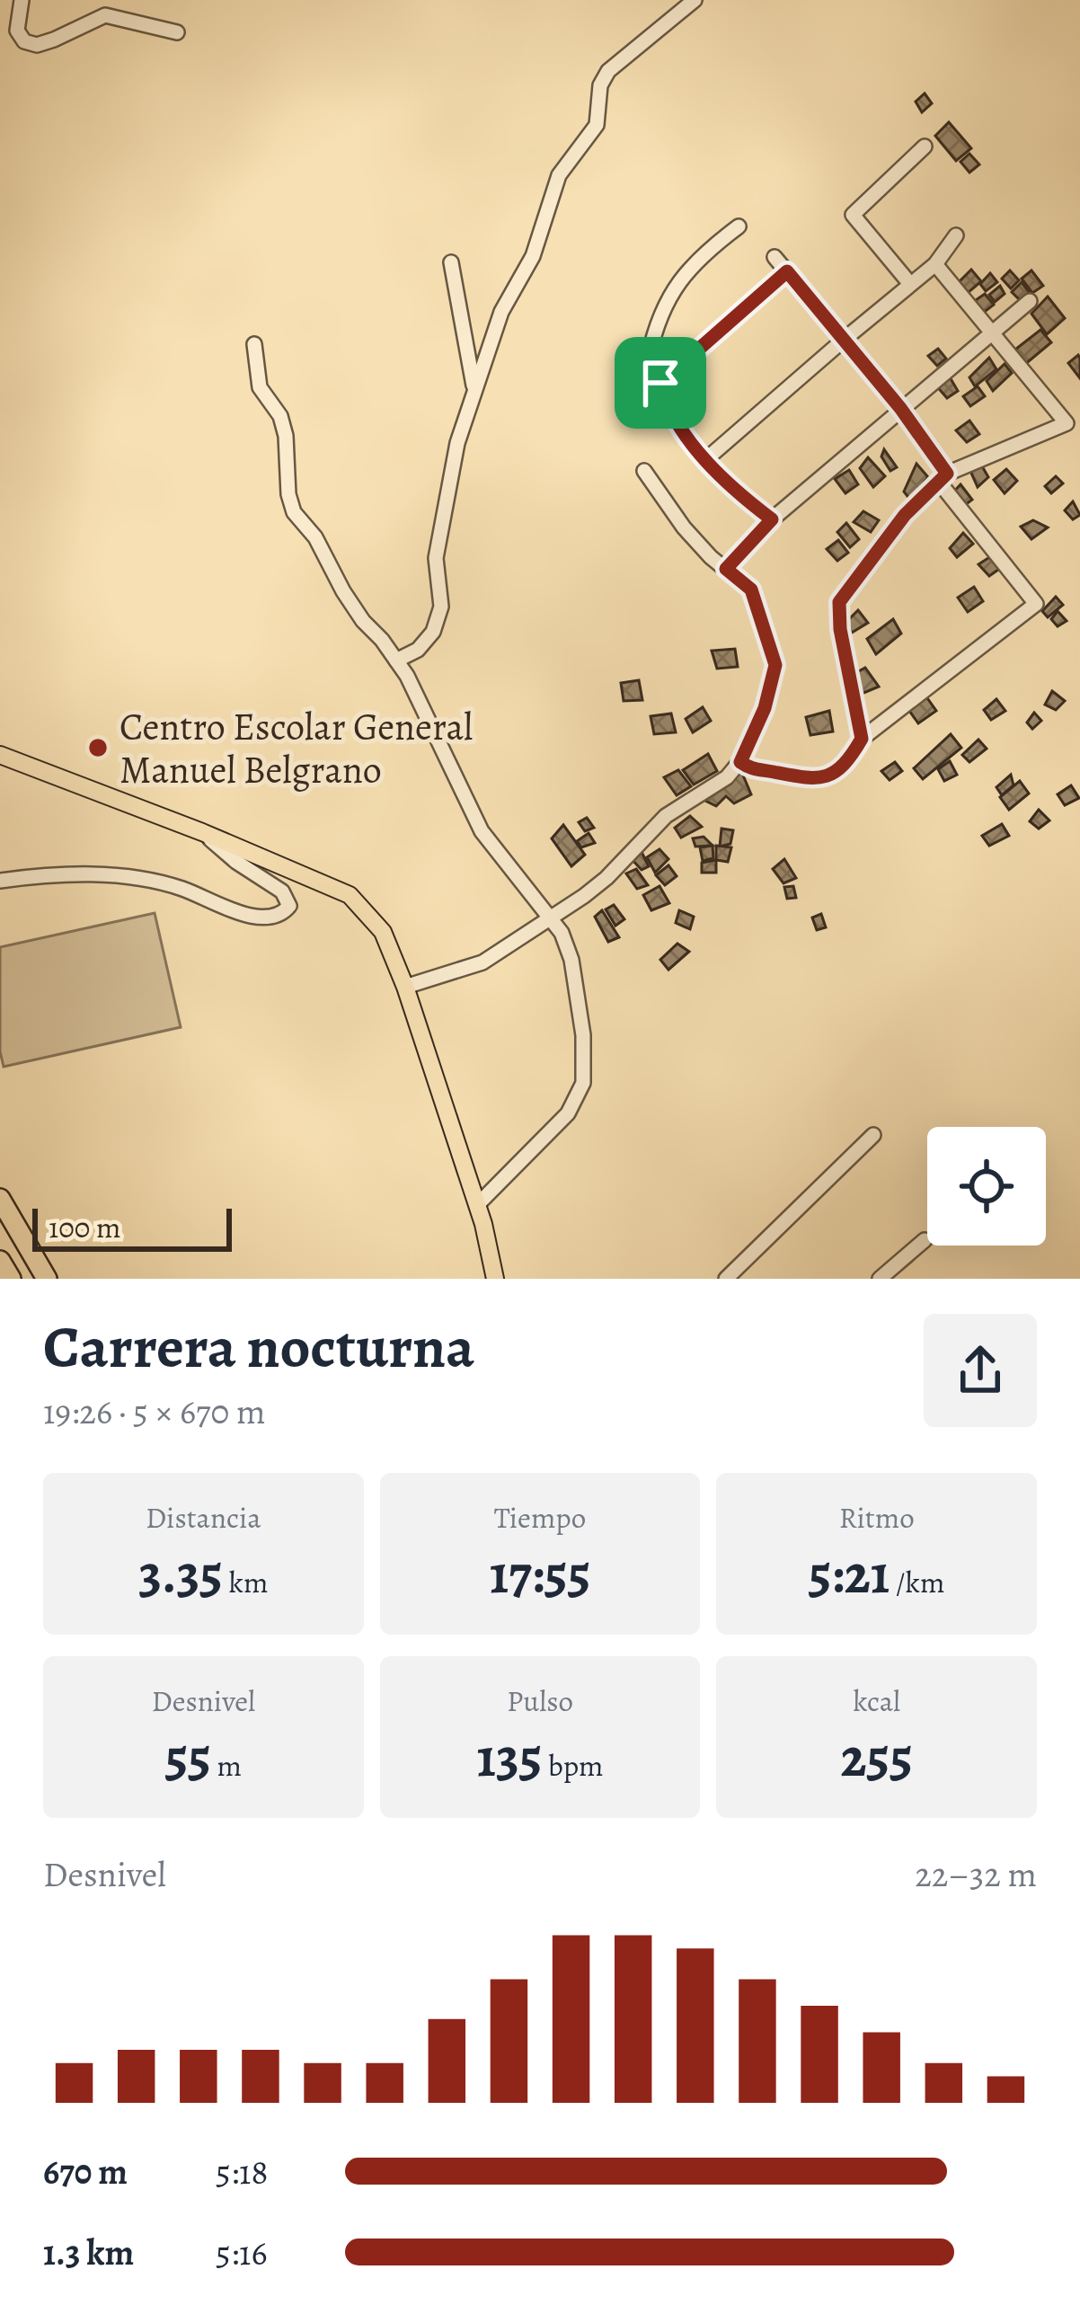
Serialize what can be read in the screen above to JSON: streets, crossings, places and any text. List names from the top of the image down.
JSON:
{
  "places": ["Centro Escolar General Manuel Belgrano"],
  "scale_bar": "100 m",
  "page": {
    "scale": "100 m",
    "heading": ["Carrera nocturna", "19:26 · 5 × 670 m"],
    "stats": [
      ["Distancia", "3.35 km"],
      ["Tiempo", "17:55"],
      ["Ritmo", "5:21 /km"],
      ["Desnivel", "55 m"],
      ["Pulso", "135 bpm"],
      ["kcal", "255"]
    ],
    "chart": ["Desnivel", "22–32 m"],
    "list": [
      {
        "name": "670 m",
        "note": "5:18"
      },
      {
        "name": "1.3 km",
        "note": "5:16"
      }
    ]
  }
}
